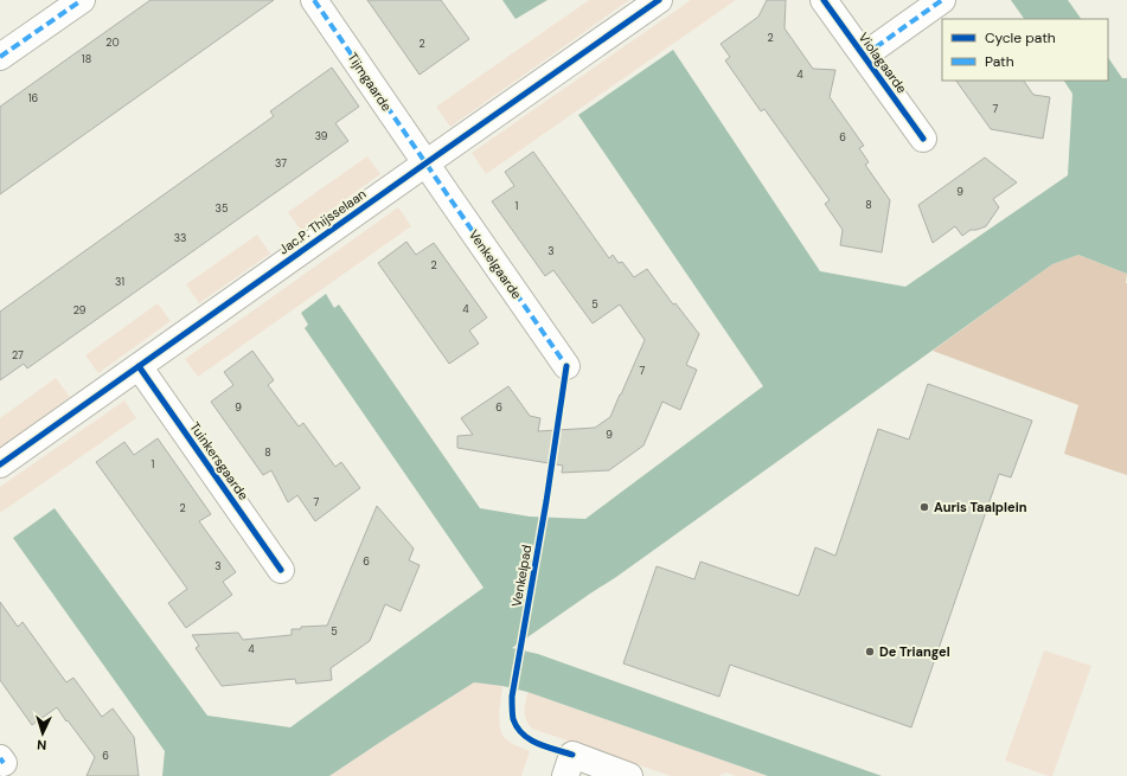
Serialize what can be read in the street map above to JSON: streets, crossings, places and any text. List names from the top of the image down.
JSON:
{
  "streets": {
    "street": [
      "Violagaarde",
      "Tijmgaarde",
      "Jac.P. Thijsselaan",
      "Venkelgaarde",
      "Tuinkersgaarde"
    ],
    "cycle path": ["Venkelpad"]
  },
  "crossings": [
    ["Tijmgaarde", "Jac.P. Thijsselaan"],
    ["Tijmgaarde", "Venkelgaarde"],
    ["Jac.P. Thijsselaan", "Venkelgaarde"],
    ["Jac.P. Thijsselaan", "Tuinkersgaarde"]
  ],
  "places": ["Auris Taalplein", "De Triangel"],
  "house_numbers": [
    "2",
    "20",
    "2",
    "18",
    "4",
    "16",
    "7",
    "39",
    "6",
    "37",
    "9",
    "8",
    "1",
    "35",
    "33",
    "3",
    "2",
    "31",
    "5",
    "4",
    "29",
    "27",
    "7",
    "9",
    "6",
    "9",
    "8",
    "1",
    "7",
    "2",
    "6",
    "3",
    "5",
    "4",
    "6"
  ],
  "legend": ["Cycle path", "Path"],
  "north": "bottom"
}
